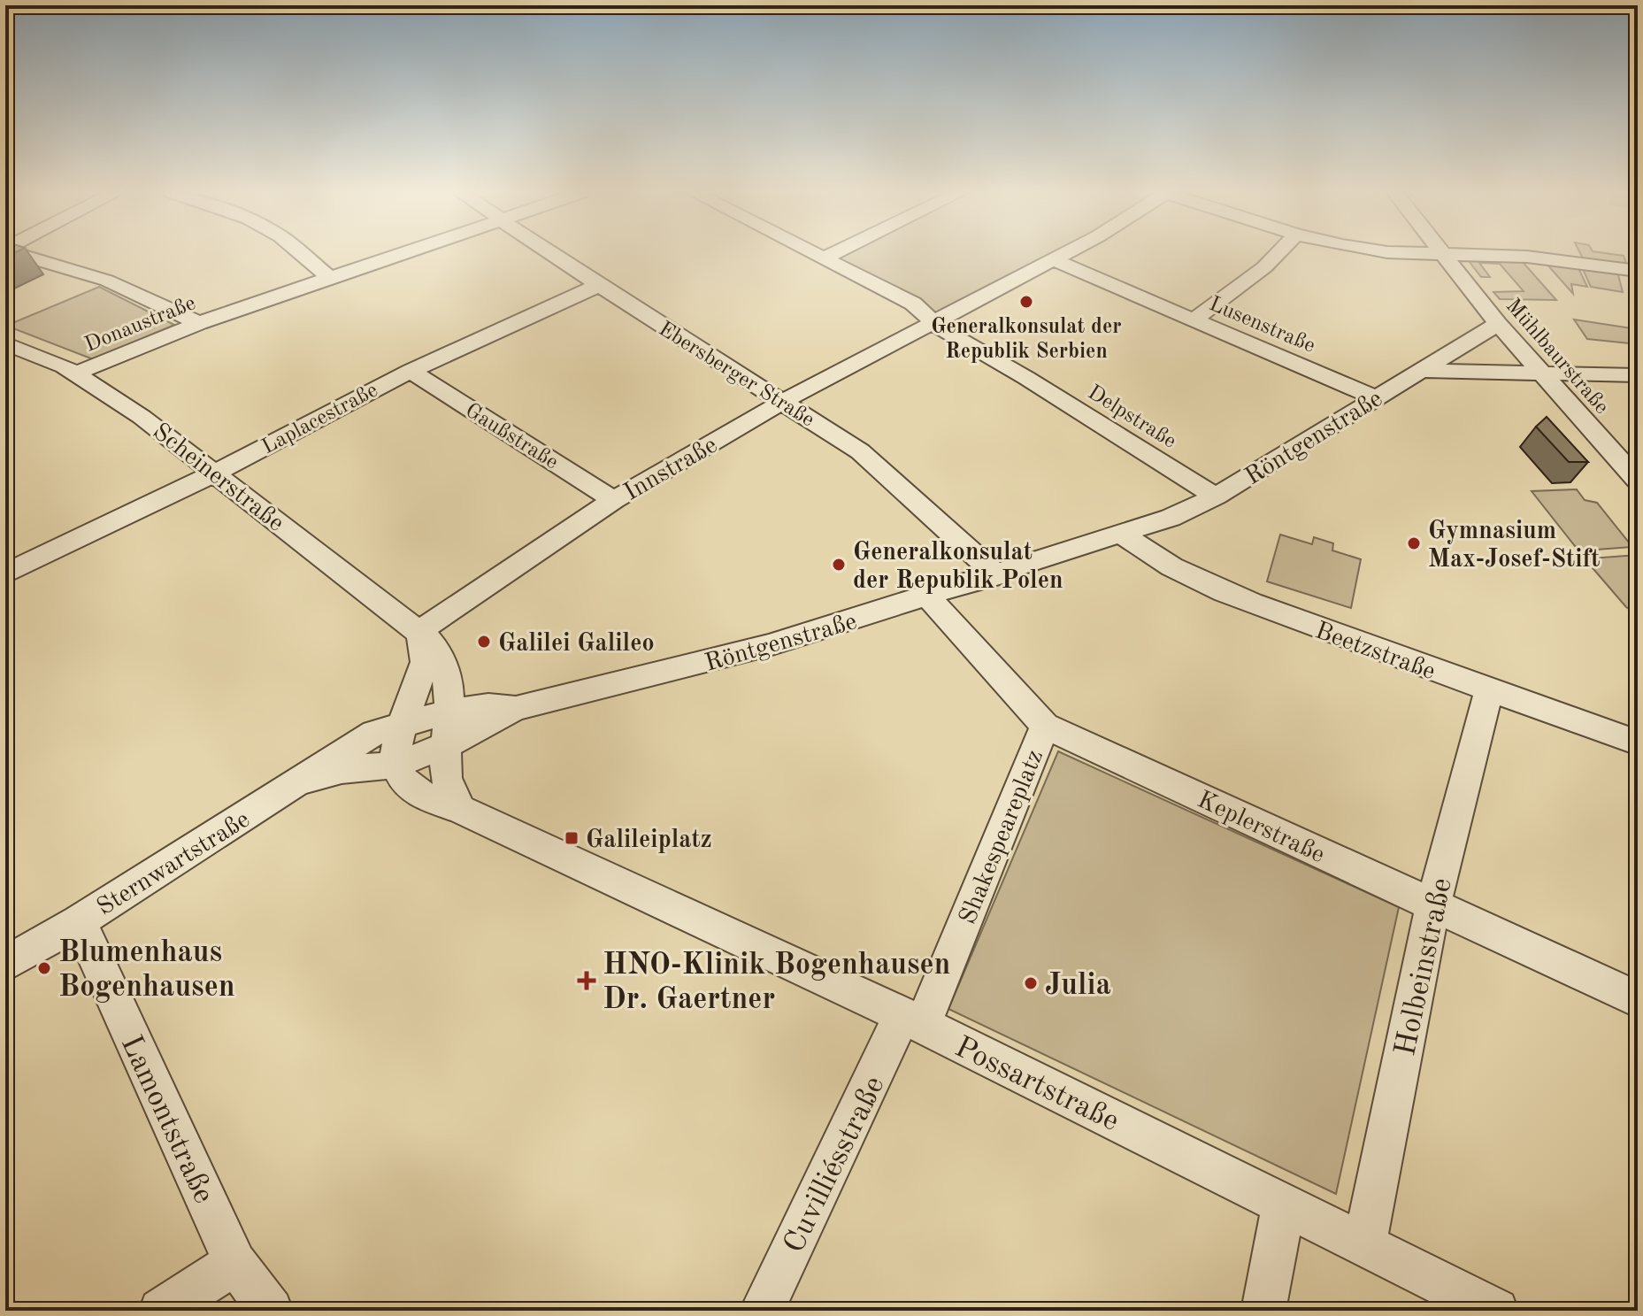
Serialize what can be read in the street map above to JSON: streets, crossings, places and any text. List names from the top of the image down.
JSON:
{
  "streets": {
    "street": [
      "Donaustraße",
      "Lusenstraße",
      "Mühlbaurstraße",
      "Ebersberger Straße",
      "Delpstraße",
      "Laplacestraße",
      "Gaußstraße",
      "Röntgenstraße",
      "Innstraße",
      "Scheinerstraße",
      "Beetzstraße",
      "Keplerstraße",
      "Shakespeareplatz",
      "Sternwartstraße",
      "Holbeinstraße",
      "Possartstraße",
      "Lamontstraße",
      "Cuvilliésstraße"
    ]
  },
  "crossings": [
    ["Donaustraße", "Scheinerstraße"],
    ["Lusenstraße", "Röntgenstraße"],
    ["Lusenstraße", "Innstraße"],
    ["Mühlbaurstraße", "Röntgenstraße"],
    ["Ebersberger Straße", "Laplacestraße"],
    ["Ebersberger Straße", "Röntgenstraße"],
    ["Ebersberger Straße", "Innstraße"],
    ["Delpstraße", "Röntgenstraße"],
    ["Delpstraße", "Innstraße"],
    ["Laplacestraße", "Gaußstraße"],
    ["Laplacestraße", "Scheinerstraße"],
    ["Gaußstraße", "Innstraße"],
    ["Röntgenstraße", "Beetzstraße"],
    ["Röntgenstraße", "Keplerstraße"],
    ["Innstraße", "Scheinerstraße"],
    ["Beetzstraße", "Holbeinstraße"],
    ["Keplerstraße", "Shakespeareplatz"],
    ["Keplerstraße", "Holbeinstraße"],
    ["Shakespeareplatz", "Possartstraße"],
    ["Shakespeareplatz", "Cuvilliésstraße"],
    ["Sternwartstraße", "Lamontstraße"],
    ["Holbeinstraße", "Possartstraße"],
    ["Possartstraße", "Cuvilliésstraße"]
  ],
  "places": {
    "other": [
      "Generalkonsulat der Republik Serbien",
      "Gymnasium Max-Josef-Stift",
      "Generalkonsulat der Republik Polen",
      "Galilei Galileo",
      "Blumenhaus Bogenhausen",
      "Julia"
    ],
    "transit": ["Galileiplatz"],
    "health": ["HNO-Klinik Bogenhausen Dr. Gaertner"]
  }
}
